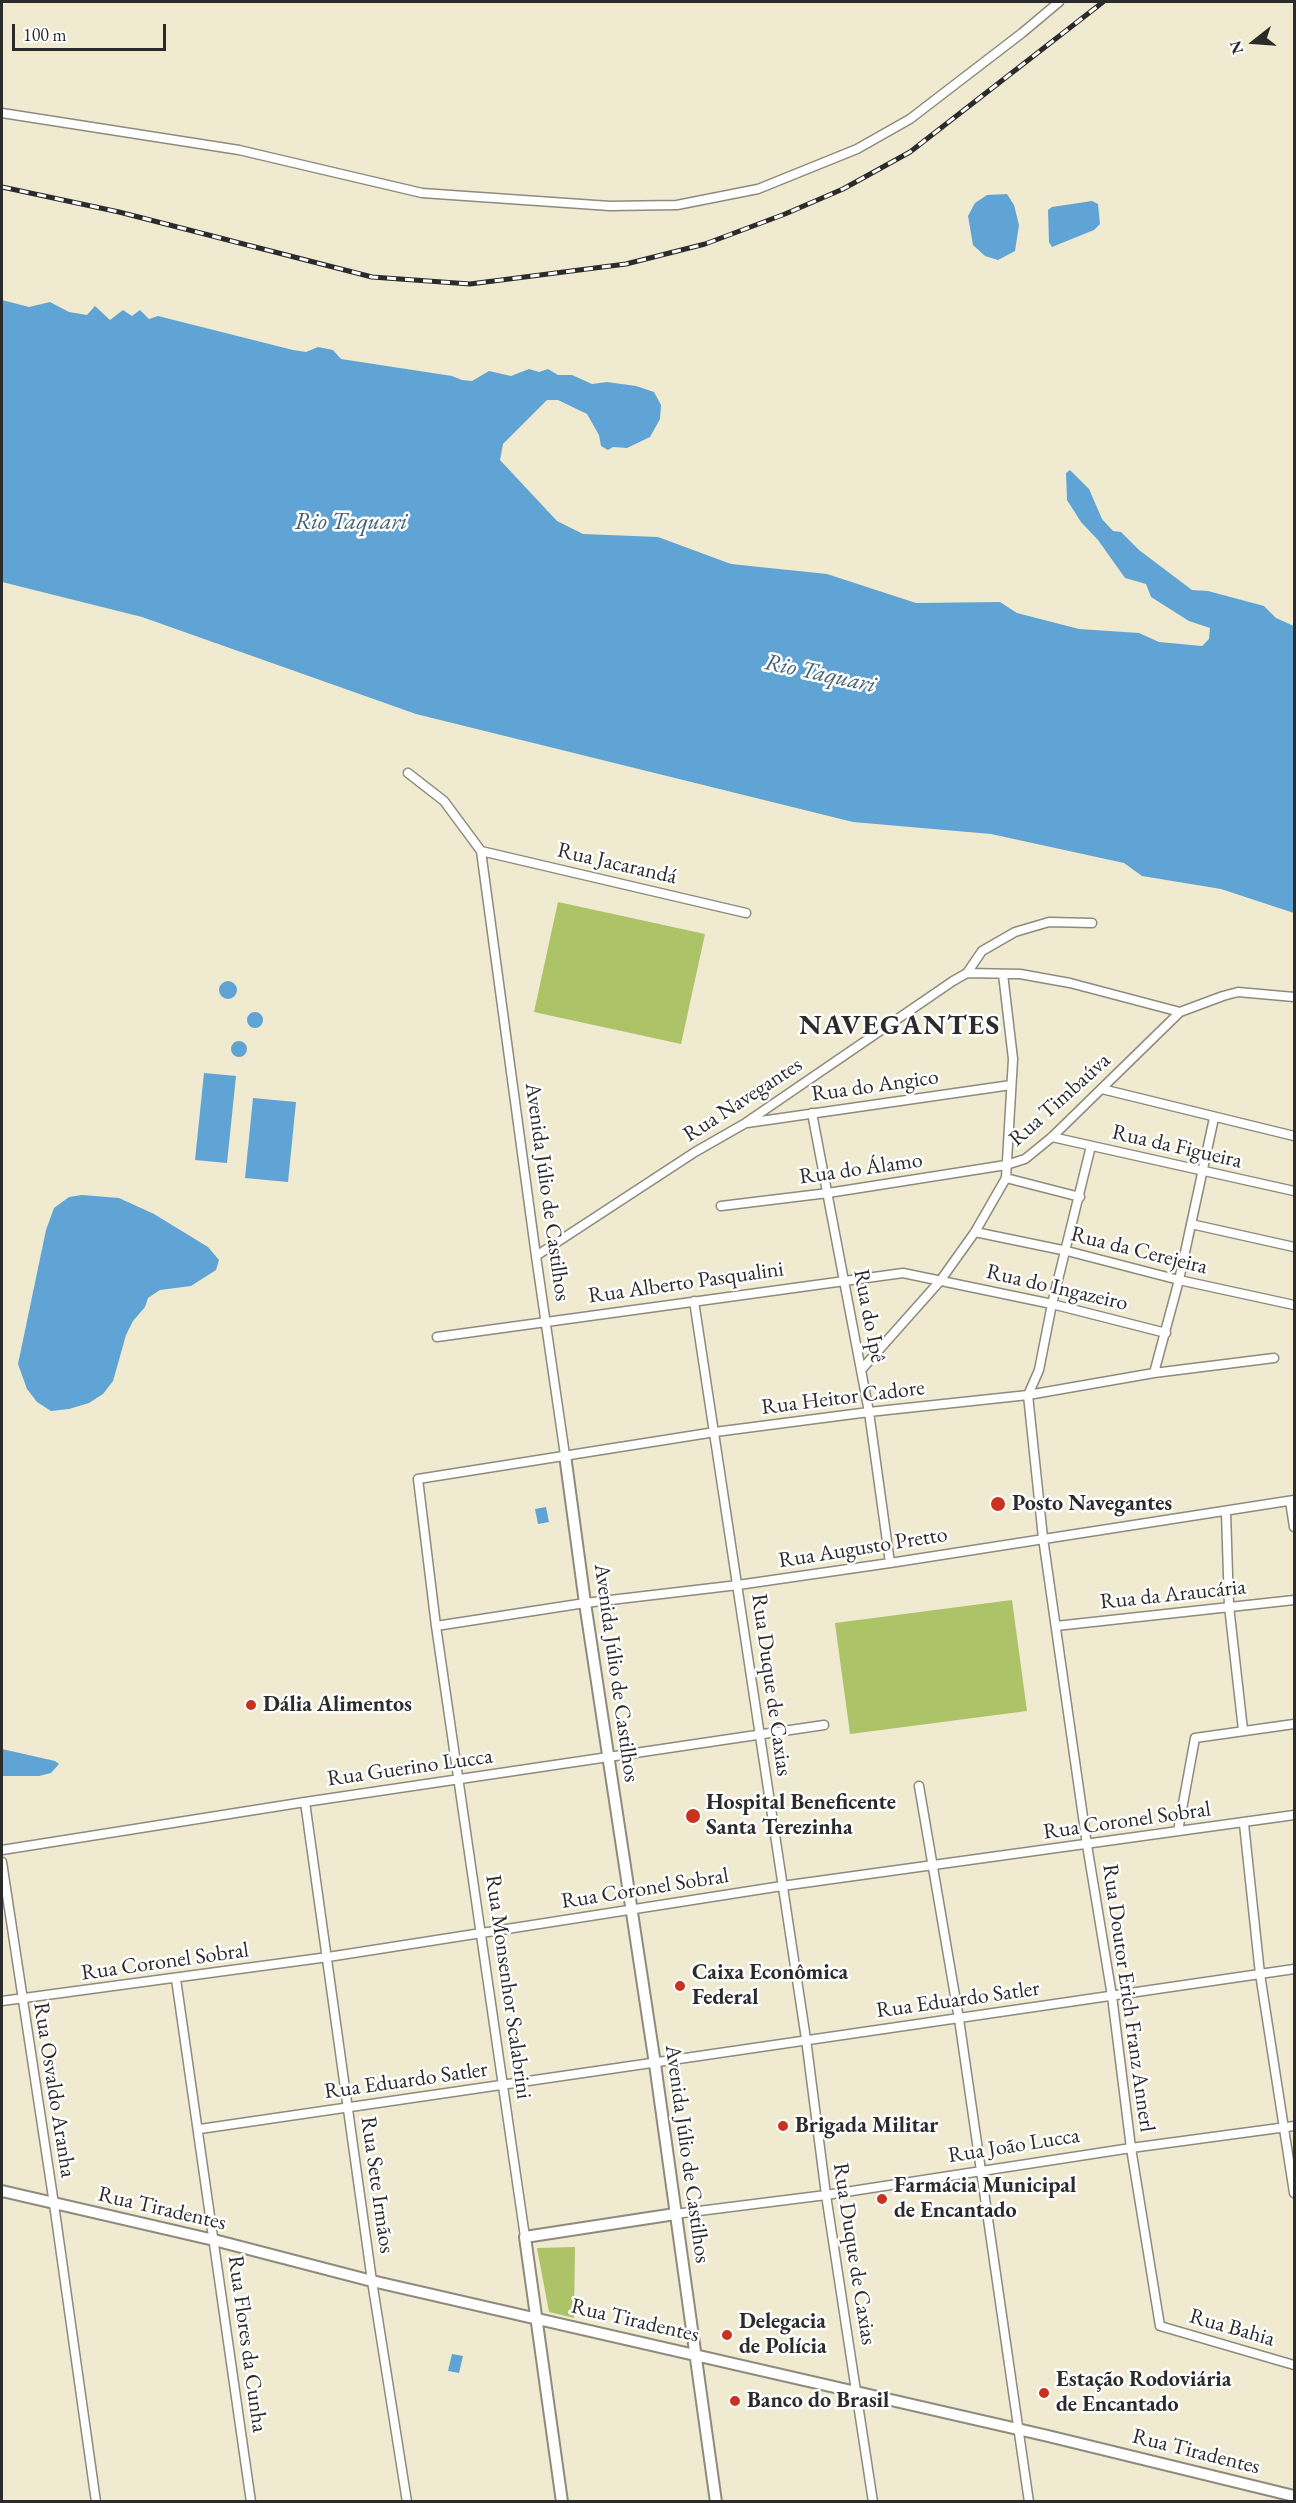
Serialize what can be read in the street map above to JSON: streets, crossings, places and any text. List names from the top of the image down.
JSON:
{
  "streets": {
    "street": [
      "Rua Jacarandá",
      "Rua do Angico",
      "Rua Navegantes",
      "Rua Timbaúva",
      "Rua da Figueira",
      "Rua do Álamo",
      "Avenida Júlio de Castilhos",
      "Rua da Cerejeira",
      "Rua Alberto Pasqualini",
      "Rua do Ingazeiro",
      "Rua do Ipê",
      "Rua Heitor Cadore",
      "Rua Augusto Pretto",
      "Rua da Araucária",
      "Rua Duque de Caxias",
      "Rua Guerino Lucca",
      "Rua Coronel Sobral",
      "Rua Monsenhor Scalabrini",
      "Rua Doutor Erich Franz Annerl",
      "Rua Eduardo Satler",
      "Rua Osvaldo Aranha",
      "Rua João Lucca",
      "Rua Sete Irmãos",
      "Rua Tiradentes",
      "Rua Bahia",
      "Rua Flores da Cunha"
    ]
  },
  "crossings": [
    ["Rua Jacarandá", "Avenida Júlio de Castilhos"],
    ["Rua do Angico", "Rua Navegantes"],
    ["Rua do Angico", "Rua do Ipê"],
    ["Rua Navegantes", "Avenida Júlio de Castilhos"],
    ["Rua Timbaúva", "Rua da Figueira"],
    ["Rua Timbaúva", "Rua do Álamo"],
    ["Rua Timbaúva", "Rua da Cerejeira"],
    ["Rua Timbaúva", "Rua Alberto Pasqualini"],
    ["Rua Timbaúva", "Rua do Ingazeiro"],
    ["Rua Timbaúva", "Rua do Ipê"],
    ["Rua da Figueira", "Rua Doutor Erich Franz Annerl"],
    ["Rua do Álamo", "Rua do Ipê"],
    ["Avenida Júlio de Castilhos", "Rua Alberto Pasqualini"],
    ["Avenida Júlio de Castilhos", "Rua Heitor Cadore"],
    ["Avenida Júlio de Castilhos", "Rua Augusto Pretto"],
    ["Avenida Júlio de Castilhos", "Rua Guerino Lucca"],
    ["Avenida Júlio de Castilhos", "Rua Coronel Sobral"],
    ["Avenida Júlio de Castilhos", "Rua Eduardo Satler"],
    ["Avenida Júlio de Castilhos", "Rua João Lucca"],
    ["Avenida Júlio de Castilhos", "Rua Tiradentes"],
    ["Rua da Cerejeira", "Rua Doutor Erich Franz Annerl"],
    ["Rua Alberto Pasqualini", "Rua do Ingazeiro"],
    ["Rua Alberto Pasqualini", "Rua do Ipê"],
    ["Rua Alberto Pasqualini", "Rua Duque de Caxias"],
    ["Rua do Ingazeiro", "Rua Doutor Erich Franz Annerl"],
    ["Rua do Ipê", "Rua Heitor Cadore"],
    ["Rua do Ipê", "Rua Augusto Pretto"],
    ["Rua Heitor Cadore", "Rua Duque de Caxias"],
    ["Rua Heitor Cadore", "Rua Monsenhor Scalabrini"],
    ["Rua Heitor Cadore", "Rua Doutor Erich Franz Annerl"],
    ["Rua Augusto Pretto", "Rua Duque de Caxias"],
    ["Rua Augusto Pretto", "Rua Monsenhor Scalabrini"],
    ["Rua Augusto Pretto", "Rua Doutor Erich Franz Annerl"],
    ["Rua da Araucária", "Rua Doutor Erich Franz Annerl"],
    ["Rua Duque de Caxias", "Rua Guerino Lucca"],
    ["Rua Duque de Caxias", "Rua Coronel Sobral"],
    ["Rua Duque de Caxias", "Rua Eduardo Satler"],
    ["Rua Duque de Caxias", "Rua João Lucca"],
    ["Rua Duque de Caxias", "Rua Tiradentes"],
    ["Rua Guerino Lucca", "Rua Monsenhor Scalabrini"],
    ["Rua Guerino Lucca", "Rua Sete Irmãos"],
    ["Rua Coronel Sobral", "Rua Monsenhor Scalabrini"],
    ["Rua Coronel Sobral", "Rua Doutor Erich Franz Annerl"],
    ["Rua Coronel Sobral", "Rua Osvaldo Aranha"],
    ["Rua Coronel Sobral", "Rua Sete Irmãos"],
    ["Rua Coronel Sobral", "Rua Flores da Cunha"],
    ["Rua Monsenhor Scalabrini", "Rua Eduardo Satler"],
    ["Rua Monsenhor Scalabrini", "Rua João Lucca"],
    ["Rua Monsenhor Scalabrini", "Rua Tiradentes"],
    ["Rua Doutor Erich Franz Annerl", "Rua Eduardo Satler"],
    ["Rua Doutor Erich Franz Annerl", "Rua João Lucca"],
    ["Rua Doutor Erich Franz Annerl", "Rua Bahia"],
    ["Rua Eduardo Satler", "Rua Sete Irmãos"],
    ["Rua Eduardo Satler", "Rua Flores da Cunha"],
    ["Rua Osvaldo Aranha", "Rua Tiradentes"],
    ["Rua Sete Irmãos", "Rua Tiradentes"],
    ["Rua Tiradentes", "Rua Flores da Cunha"]
  ],
  "districts": ["NAVEGANTES"],
  "water": ["Rio Taquari"],
  "places": [
    "Posto Navegantes",
    "Dália Alimentos",
    "Hospital Beneficente Santa Terezinha",
    "Caixa Econômica Federal",
    "Brigada Militar",
    "Farmácia Municipal de Encantado",
    "Delegacia de Polícia",
    "Estação Rodoviária de Encantado",
    "Banco do Brasil"
  ],
  "scale_bar": "100 m",
  "north": "left"
}
